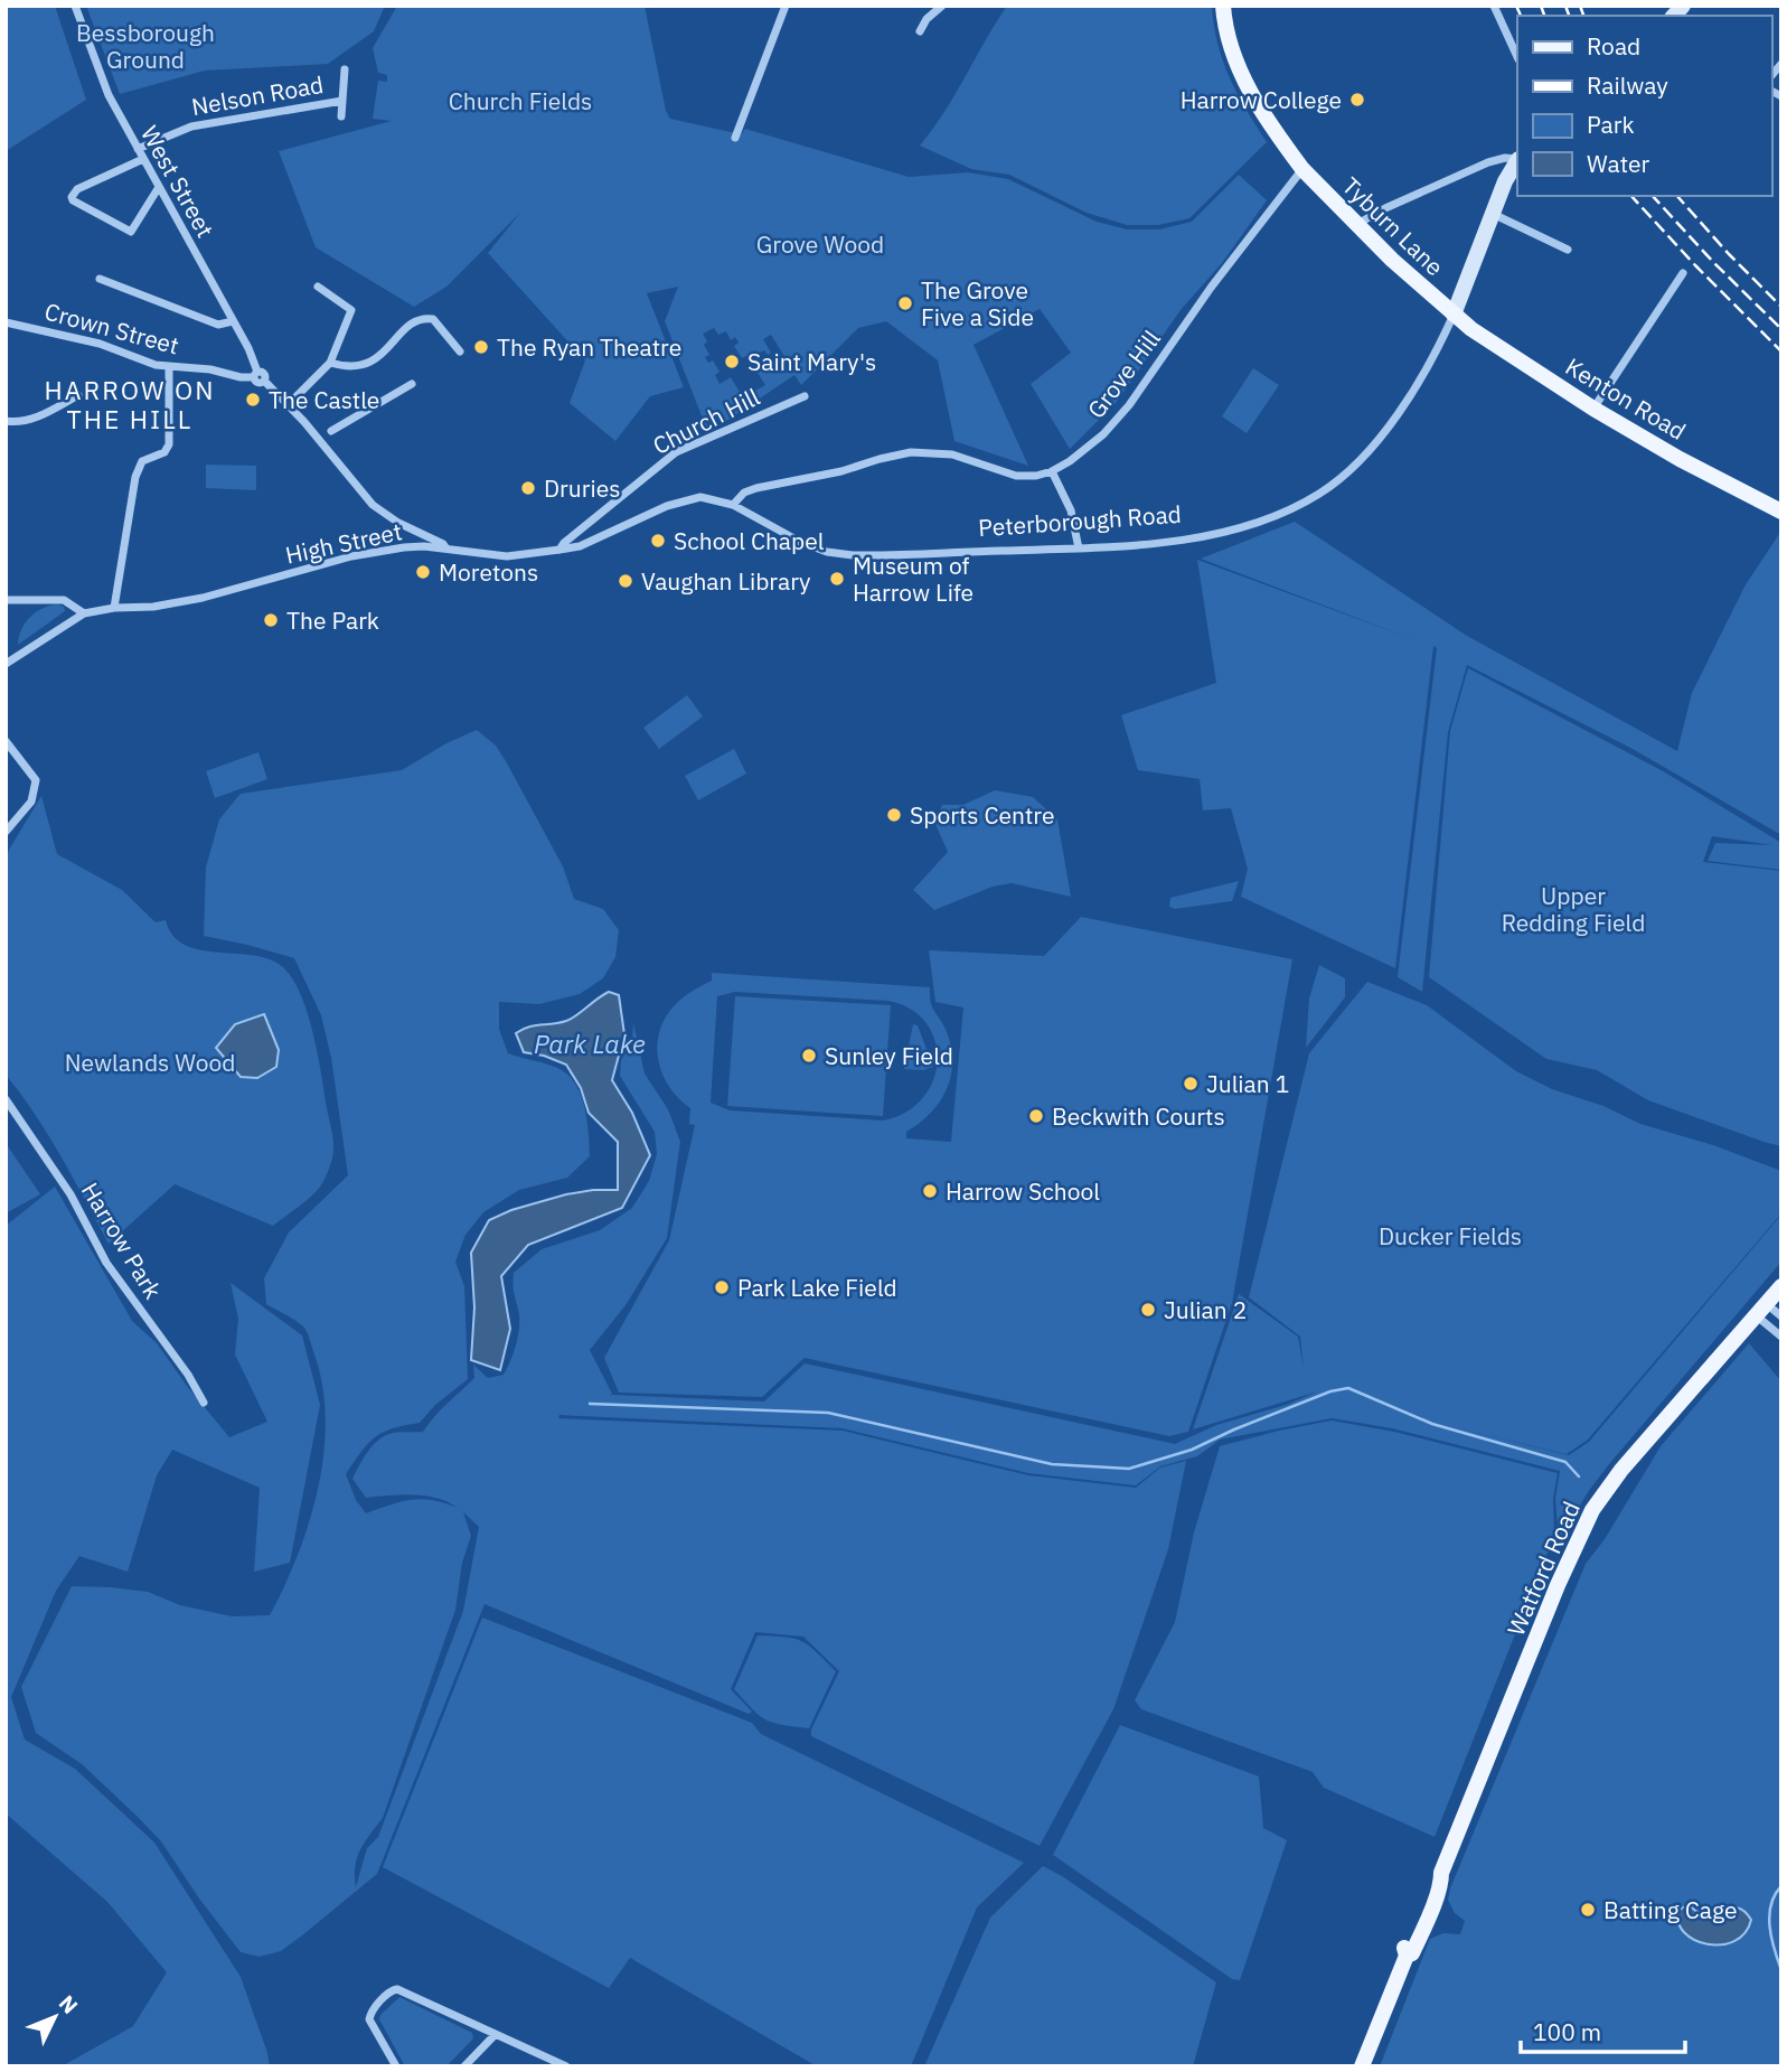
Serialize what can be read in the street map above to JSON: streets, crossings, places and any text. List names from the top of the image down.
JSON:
{
  "streets": {
    "main road": [
      "Tyburn Lane",
      "Kenton Road",
      "Peterborough Road",
      "Watford Road"
    ],
    "street": [
      "Nelson Road",
      "West Street",
      "Crown Street",
      "Grove Hill",
      "Church Hill",
      "High Street",
      "Harrow Park"
    ]
  },
  "crossings": [
    ["Nelson Road", "West Street"],
    ["West Street", "Crown Street"],
    ["Tyburn Lane", "Grove Hill"],
    ["Tyburn Lane", "Kenton Road"],
    ["Tyburn Lane", "Peterborough Road"],
    ["Grove Hill", "Peterborough Road"],
    ["Grove Hill", "High Street"],
    ["Kenton Road", "Peterborough Road"],
    ["Church Hill", "High Street"],
    ["Peterborough Road", "High Street"]
  ],
  "districts": ["HARROW ON THE HILL"],
  "water": ["Park Lake"],
  "parks": [
    "Bessborough Ground",
    "Church Fields",
    "Grove Wood",
    "Upper Redding Field",
    "Newlands Wood",
    "Ducker Fields"
  ],
  "places": [
    "Harrow College",
    "The Grove Five a Side",
    "The Ryan Theatre",
    "Saint Mary's",
    "The Castle",
    "Druries",
    "School Chapel",
    "Moretons",
    "Museum of Harrow Life",
    "Vaughan Library",
    "The Park",
    "Sports Centre",
    "Sunley Field",
    "Julian 1",
    "Beckwith Courts",
    "Harrow School",
    "Park Lake Field",
    "Julian 2",
    "Batting Cage"
  ],
  "legend": [
    "Road",
    "Railway",
    "Park",
    "Water"
  ],
  "scale_bar": "100 m",
  "north": "top right"
}
